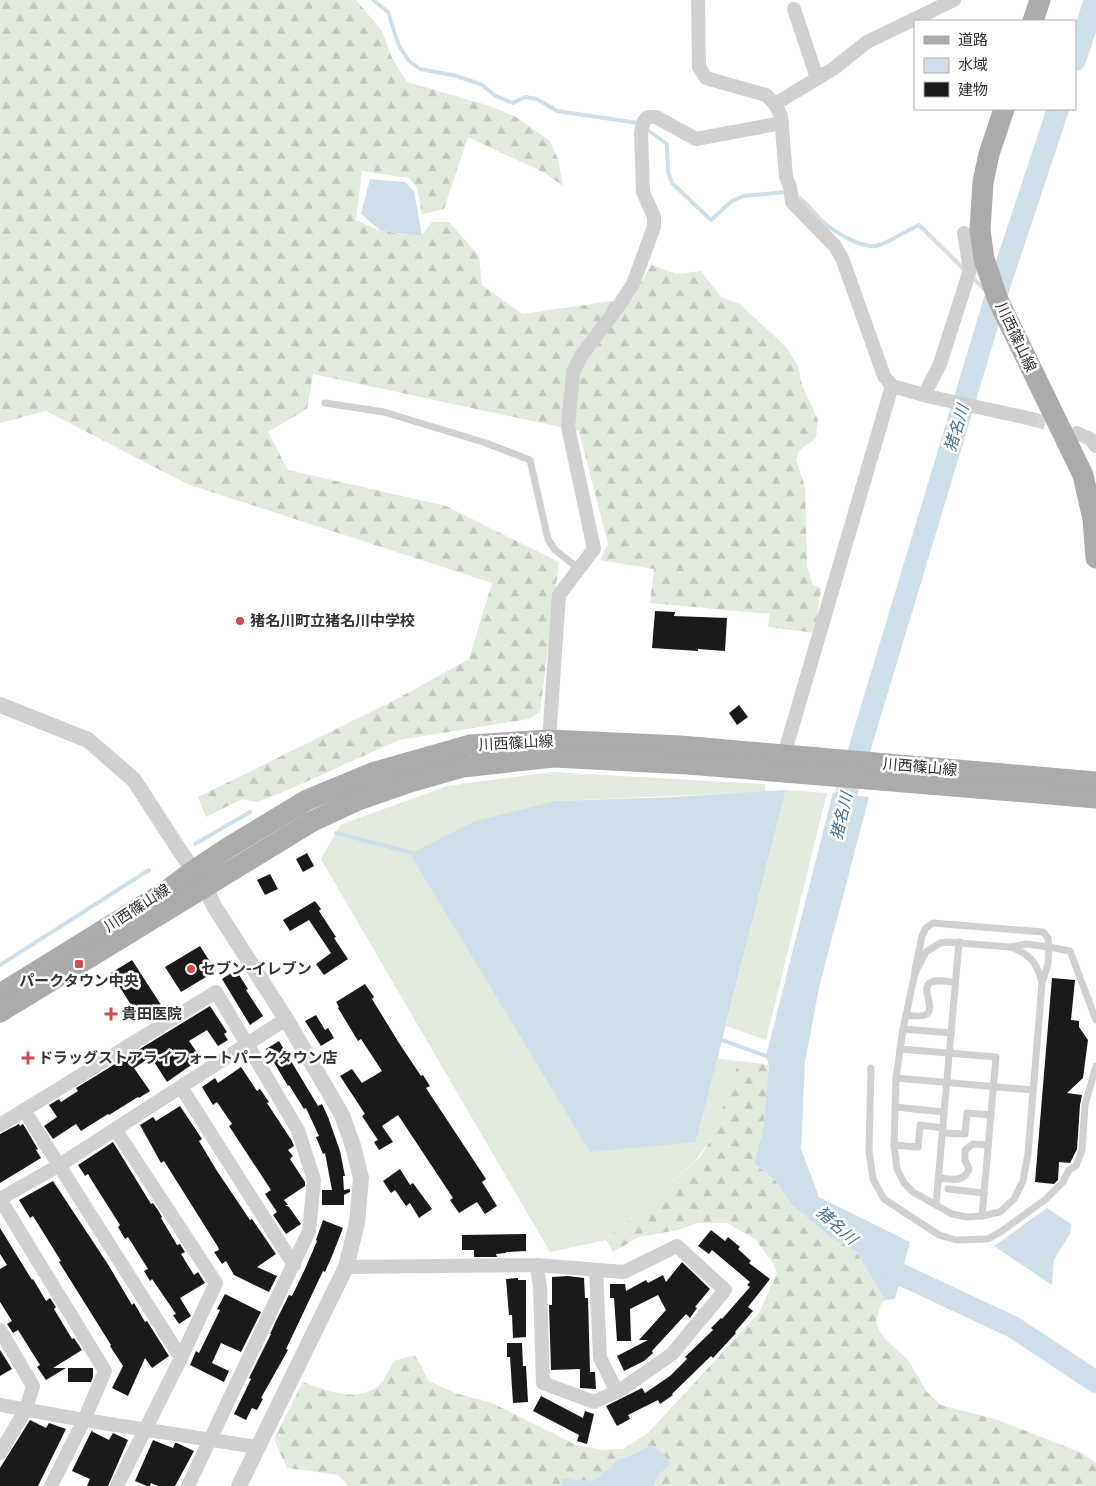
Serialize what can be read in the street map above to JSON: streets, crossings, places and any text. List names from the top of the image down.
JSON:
{
  "streets": {
    "main road": ["川西篠山線"]
  },
  "water": ["猪名川"],
  "places": {
    "other": ["猪名川町立猪名川中学校", "セブン-イレブン"],
    "transit": ["パークタウン中央"],
    "health": ["貴田医院", "ドラッグストアライフォートパークタウン店"]
  },
  "legend": ["道路", "水域", "建物"]
}
